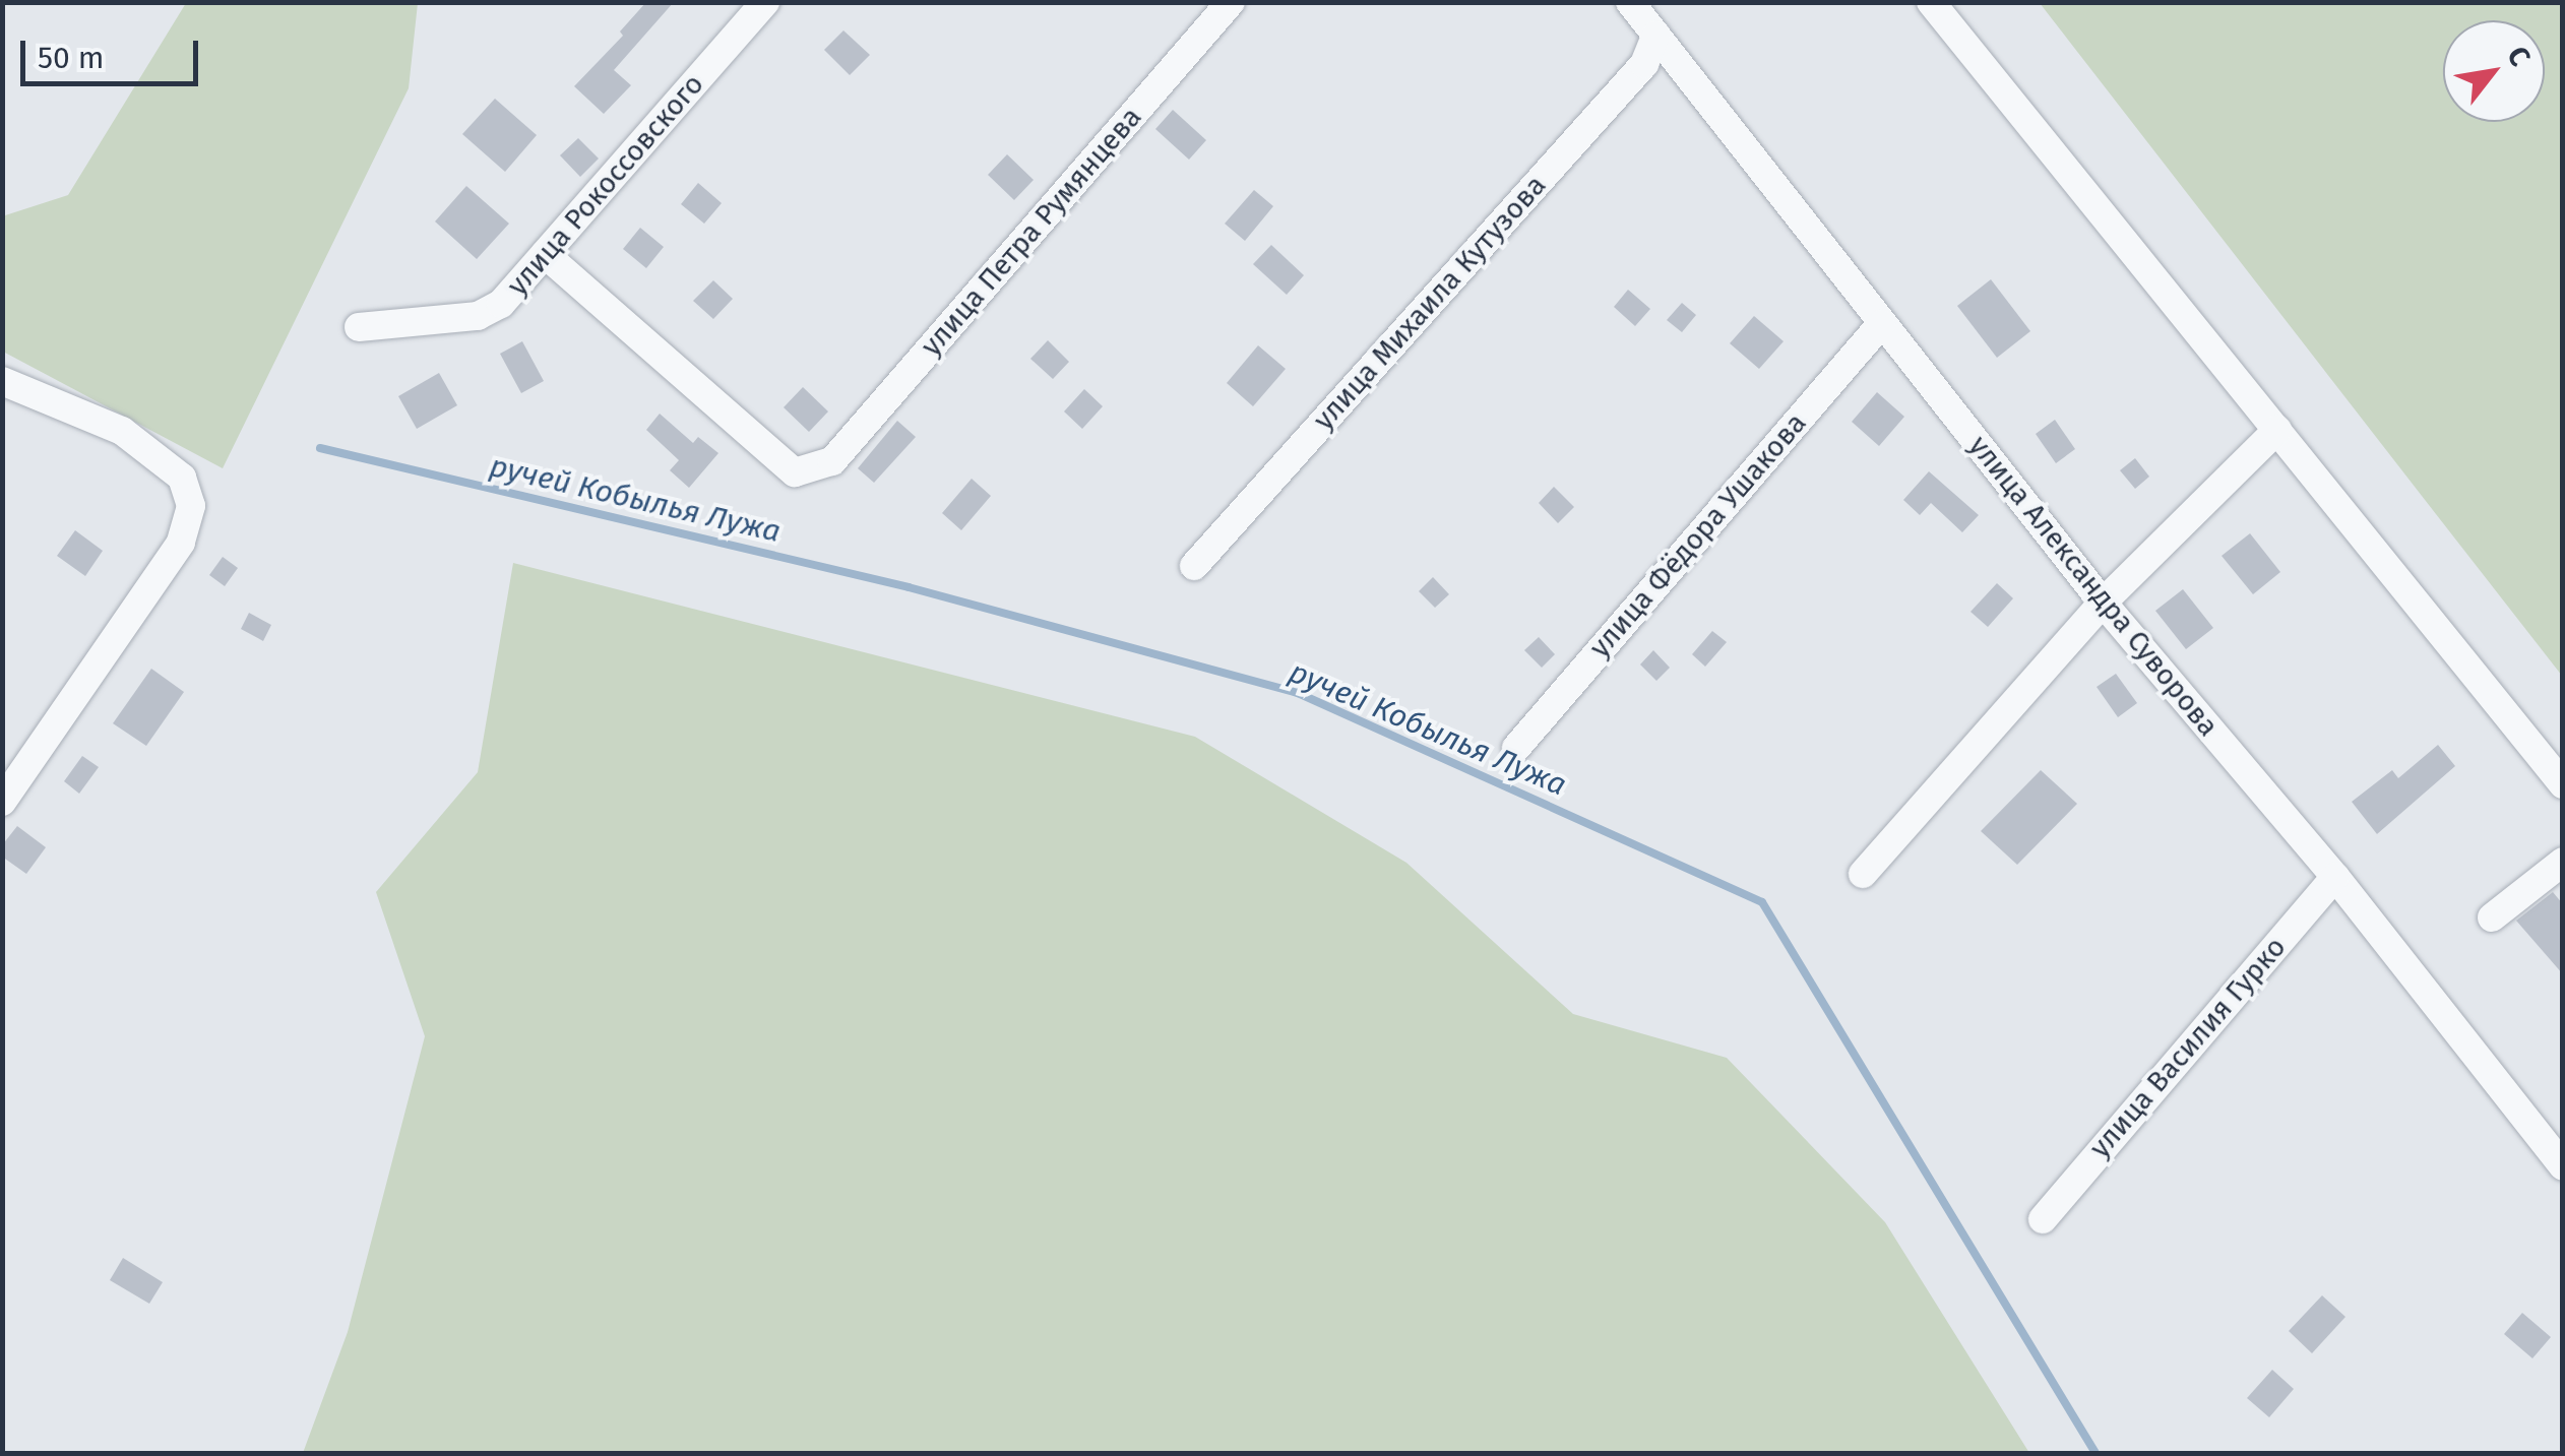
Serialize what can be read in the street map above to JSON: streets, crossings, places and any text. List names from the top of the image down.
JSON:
{
  "streets": {
    "street": [
      "улица Рокоссовского",
      "улица Петра Румянцева",
      "улица Михаила Кутузова",
      "улица Фёдора Ушакова",
      "улица Александра Суворова",
      "улица Василия Гурко"
    ]
  },
  "crossings": [
    ["улица Рокоссовского", "улица Петра Румянцева"],
    ["улица Михаила Кутузова", "улица Александра Суворова"],
    ["улица Фёдора Ушакова", "улица Александра Суворова"],
    ["улица Александра Суворова", "улица Василия Гурко"]
  ],
  "water": ["ручей Кобылья Лужа"],
  "scale_bar": "50 m",
  "north": "top right"
}
